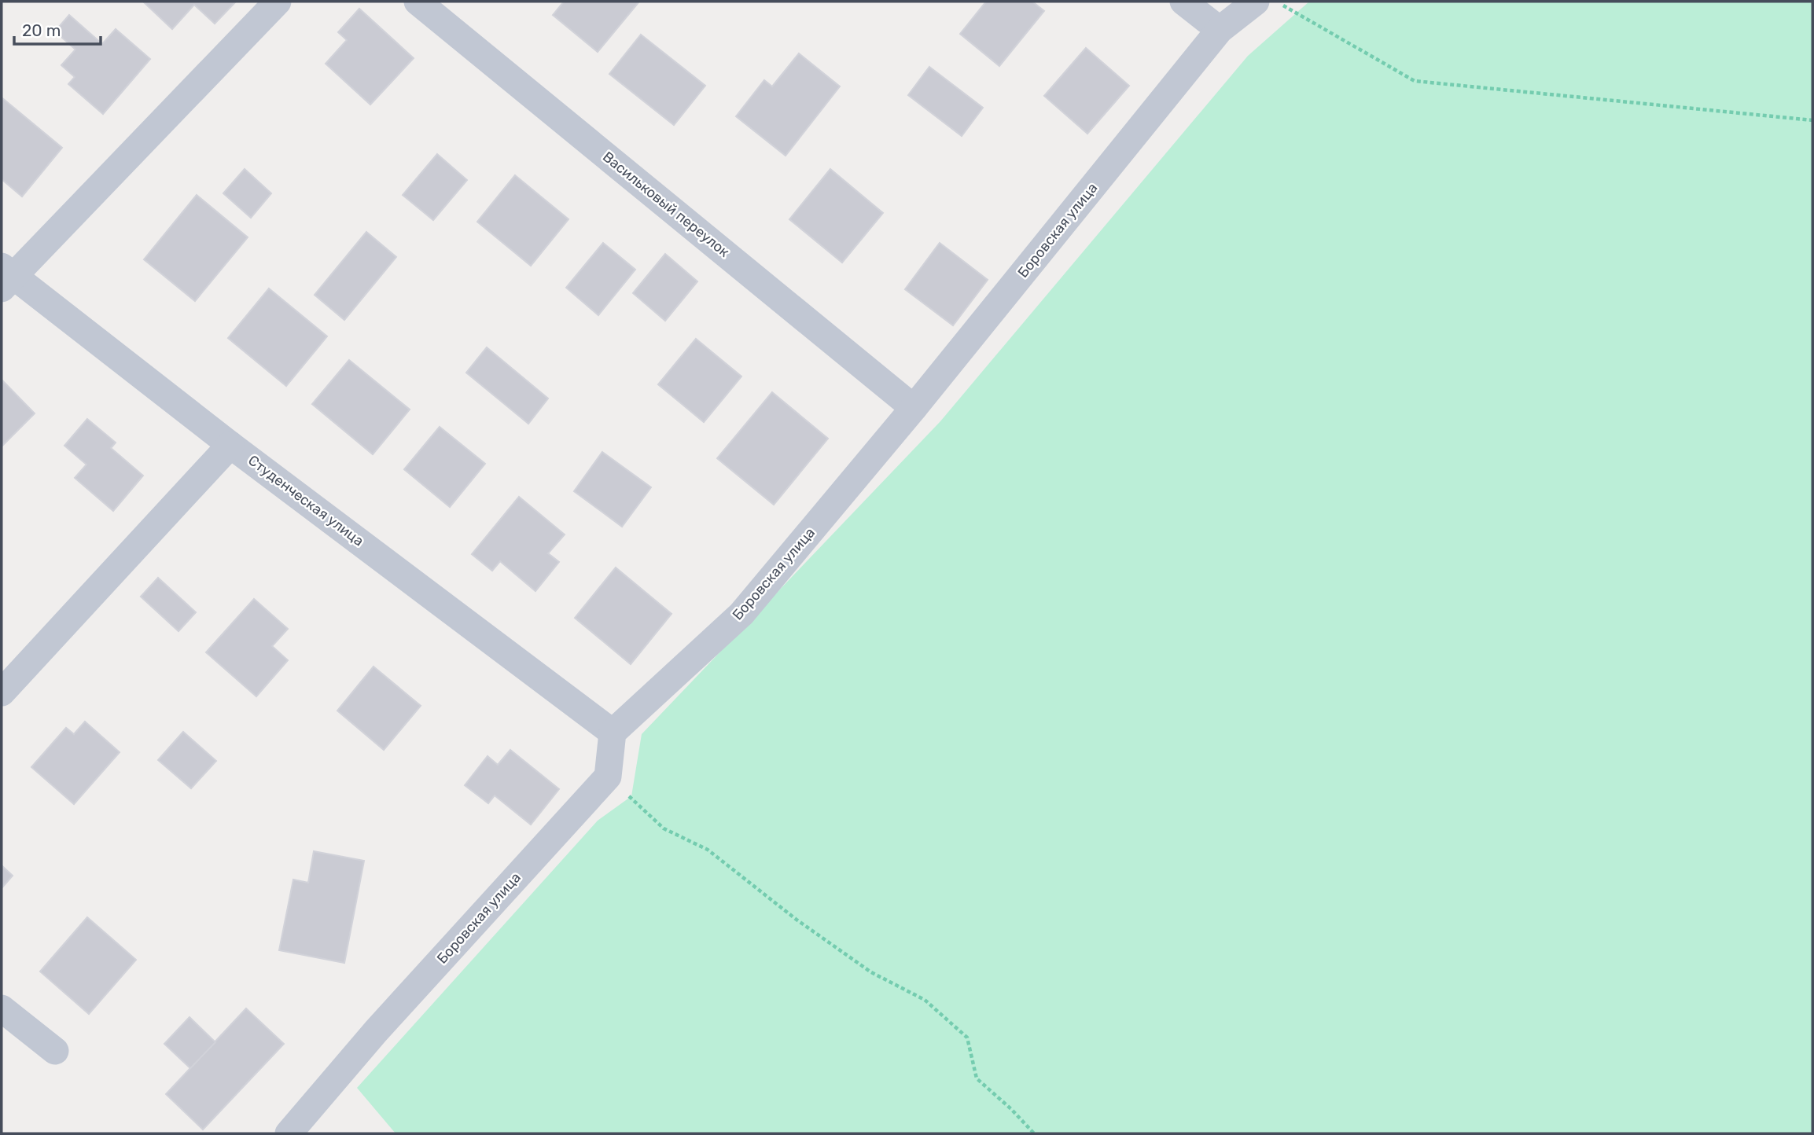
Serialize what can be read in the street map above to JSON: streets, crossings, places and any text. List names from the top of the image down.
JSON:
{
  "streets": {
    "street": ["Васильковый переулок", "Боровская улица", "Студенческая улица"]
  },
  "crossings": [
    ["Васильковый переулок", "Боровская улица"],
    ["Боровская улица", "Студенческая улица"]
  ],
  "scale_bar": "20 m"
}
